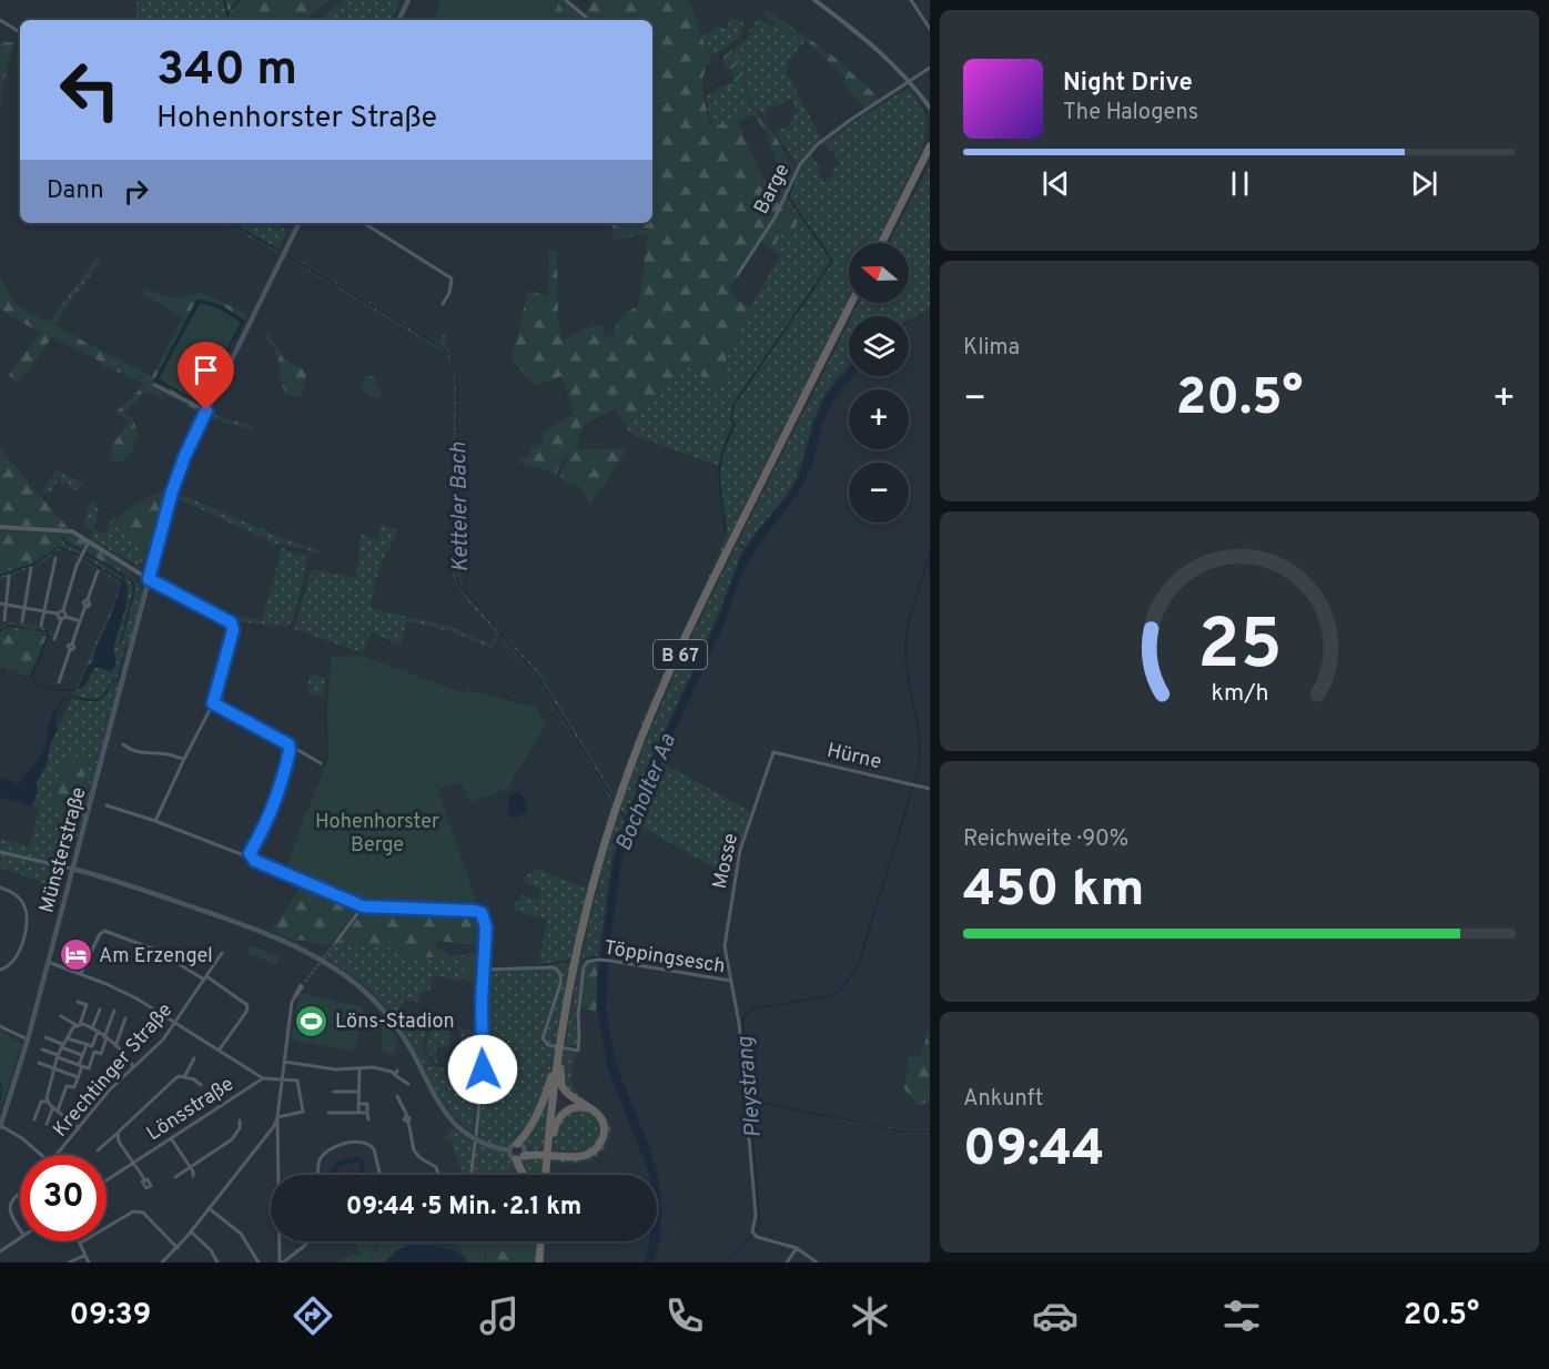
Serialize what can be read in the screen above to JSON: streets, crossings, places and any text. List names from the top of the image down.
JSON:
{
  "streets": {
    "highway": ["B 67"],
    "main road": ["Münsterstraße"],
    "street": [
      "Barge",
      "Hürne",
      "Mosse",
      "Töppingsesch",
      "Krechtinger Straße",
      "Lönsstraße"
    ]
  },
  "crossings": [
    ["Hürne", "Mosse"],
    ["Mosse", "Töppingsesch"]
  ],
  "water": ["Ketteler Bach", "Bocholter Aa", "Pleystrang"],
  "parks": ["Hohenhorster Berge"],
  "places": {
    "hotel": ["Am Erzengel"],
    "sports": ["Löns-Stadion"]
  },
  "north": "left",
  "page": {
    "turn": ["340 m", "Hohenhorster Straße"],
    "song": ["Night Drive", "The Halogens"],
    "then": "Dann",
    "map_buttons": ["+", "−"],
    "tile": [
      "Klima",
      ["Reichweite · 90%", "450 km"],
      ["Ankunft", "09:44"]
    ],
    "heat": ["−", "20.5°", "+"],
    "limit": "30",
    "trip": "09:44 · 5 Min. · 2.1 km",
    "tabs": ["09:39", "20.5°"],
    "gauge": ["25", "km/h"]
  }
}
